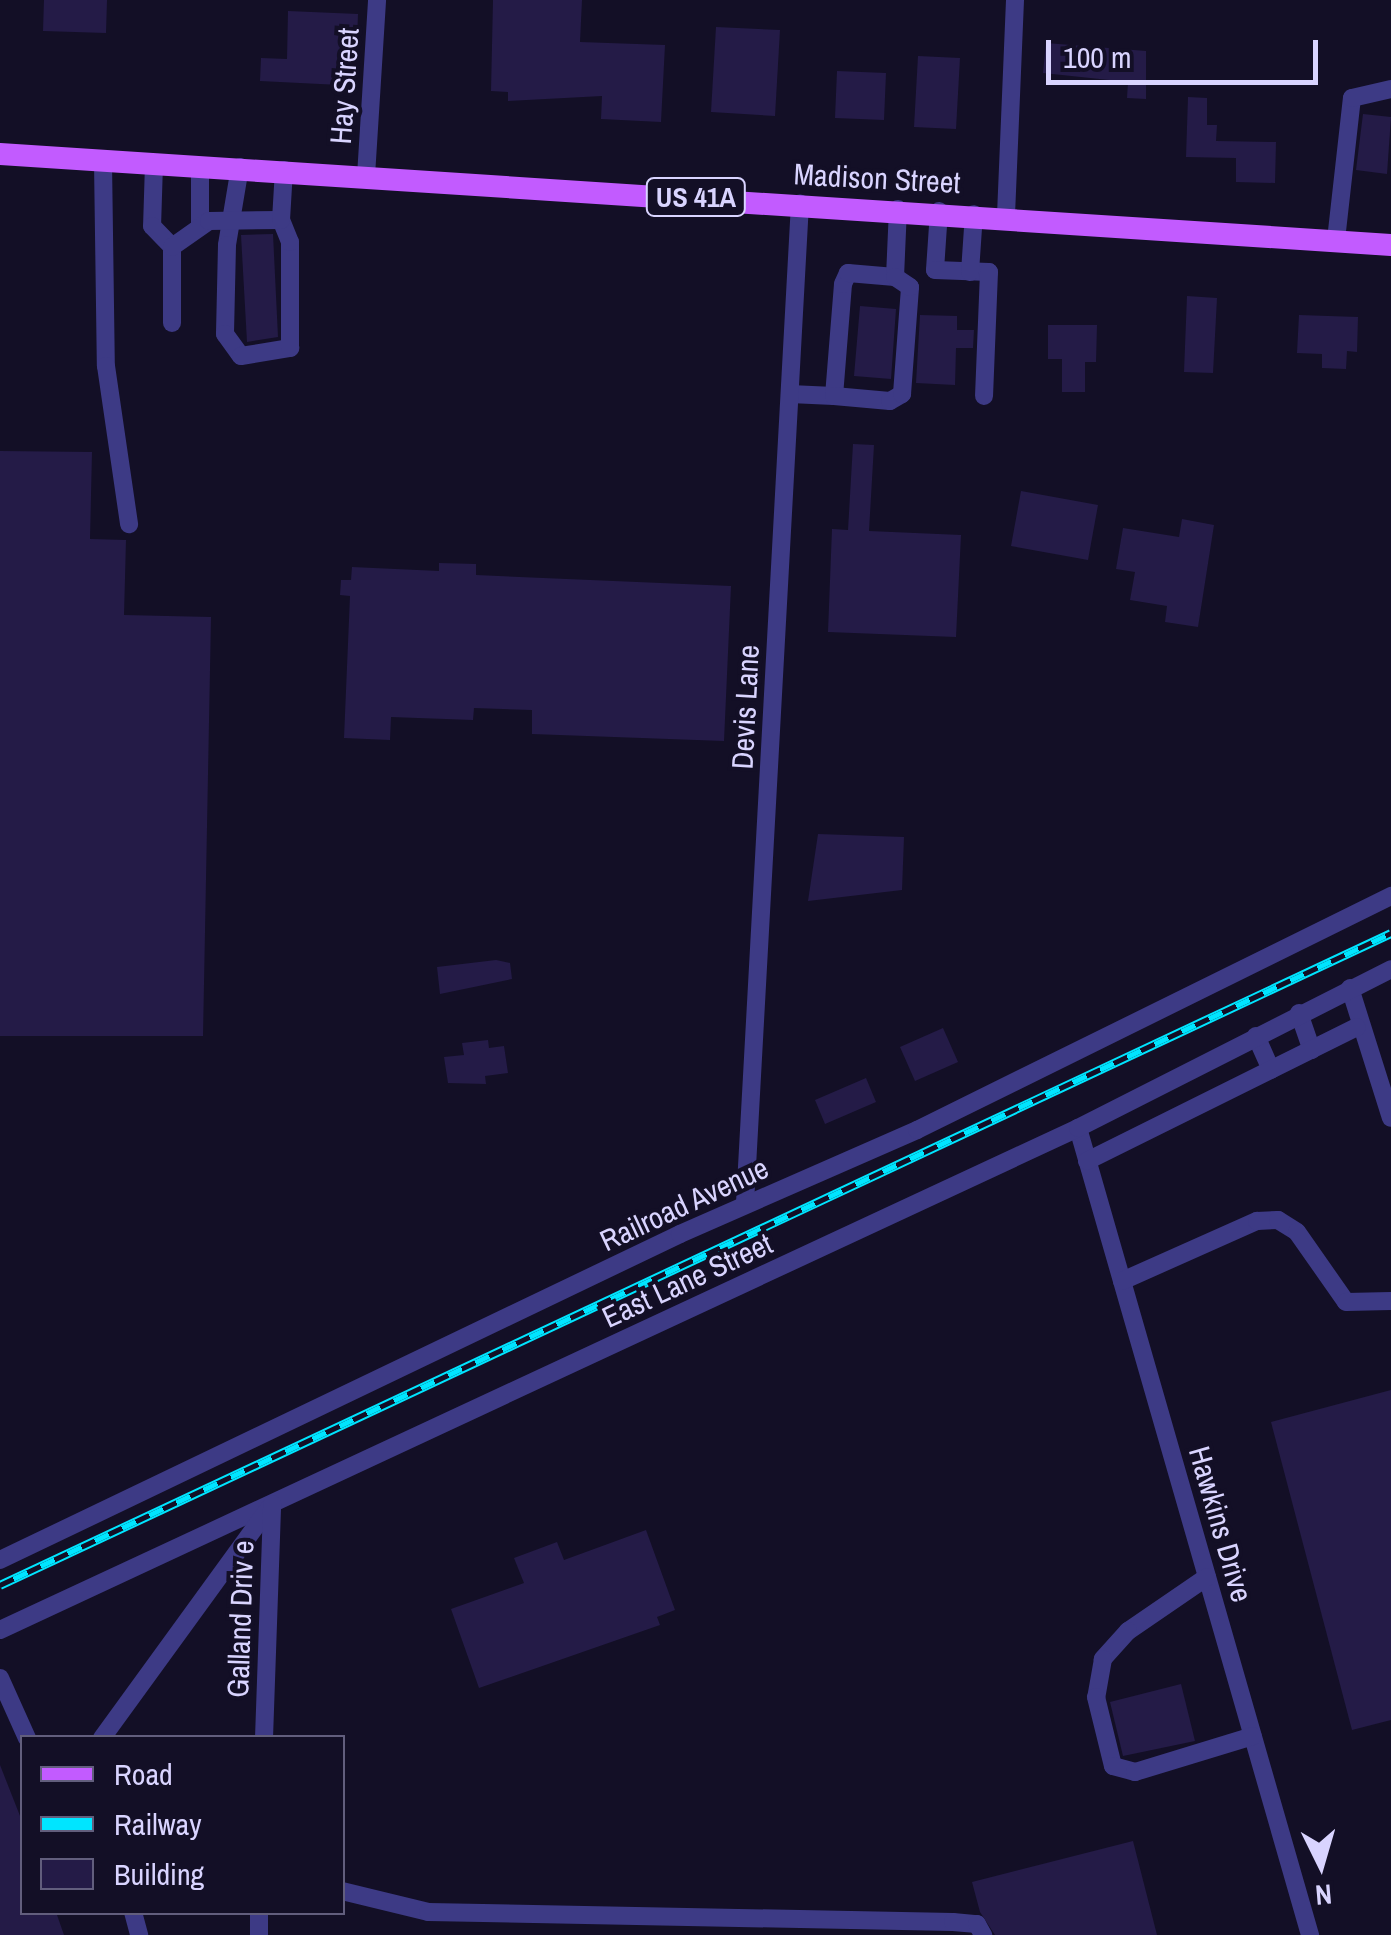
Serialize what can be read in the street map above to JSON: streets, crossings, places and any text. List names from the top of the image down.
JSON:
{
  "streets": {
    "main road": ["Madison Street", "US 41A"],
    "street": [
      "Hay Street",
      "Devis Lane",
      "Railroad Avenue",
      "East Lane Street",
      "Hawkins Drive",
      "Galland Driv e"
    ]
  },
  "crossings": [
    ["Hay Street", "Madison Street"],
    ["Madison Street", "Devis Lane"],
    ["Devis Lane", "Railroad Avenue"],
    ["East Lane Street", "Hawkins Drive"],
    ["East Lane Street", "Galland Driv e"]
  ],
  "legend": ["Road", "Railway", "Building"],
  "scale_bar": "100 m",
  "north": "bottom"
}
